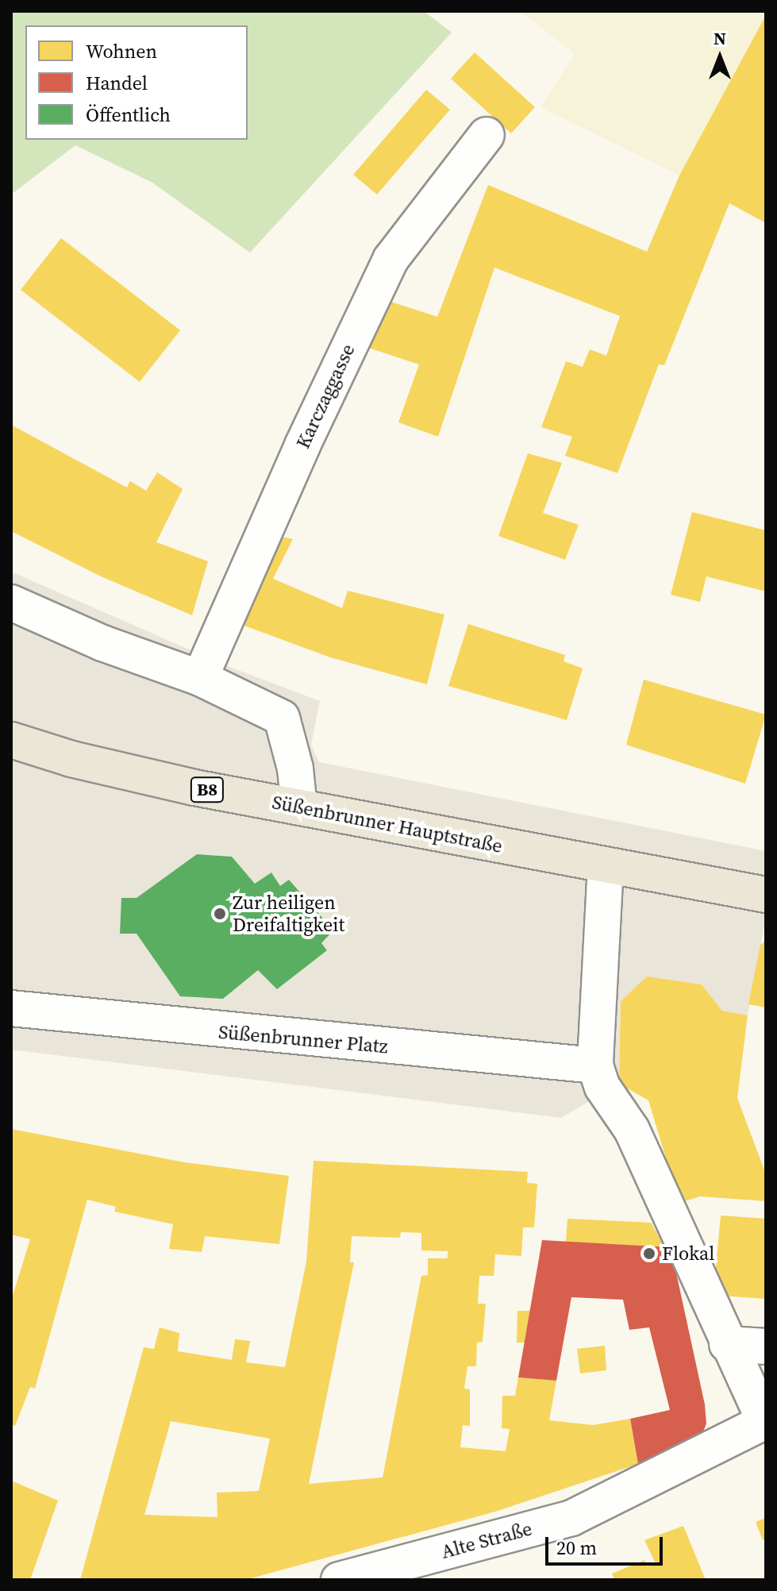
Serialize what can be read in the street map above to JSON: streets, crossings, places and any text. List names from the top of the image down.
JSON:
{
  "streets": {
    "main road": ["B8", "Süßenbrunner Hauptstraße"],
    "street": ["Karczaggasse", "Süßenbrunner Platz", "Alte Straße"]
  },
  "places": ["Zur heiligen Dreifaltigkeit", "Flokal"],
  "legend": ["Wohnen", "Handel", "Öffentlich"],
  "scale_bar": "20 m",
  "north": "top"
}
